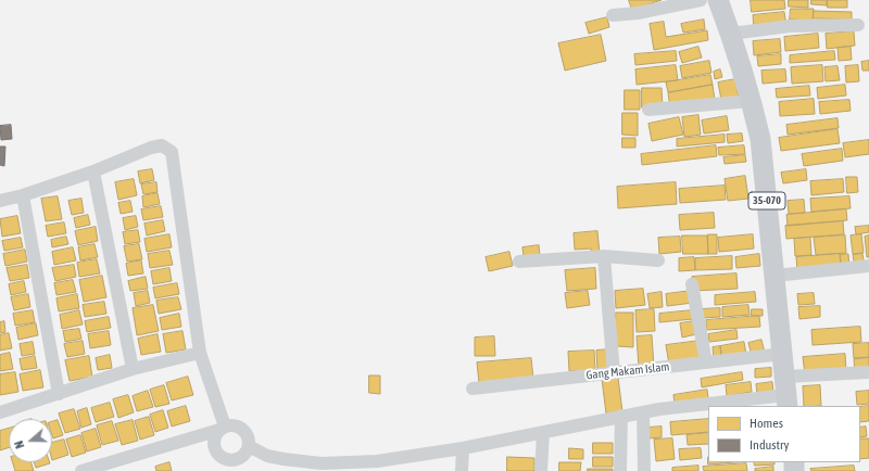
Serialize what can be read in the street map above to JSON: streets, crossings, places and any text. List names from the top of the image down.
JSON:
{
  "streets": {
    "main road": ["35-070"],
    "street": ["Gang Makam Islam"]
  },
  "crossings": [
    ["35-070", "Gang Makam Islam"]
  ],
  "legend": ["Homes", "Industry"],
  "north": "left"
}
